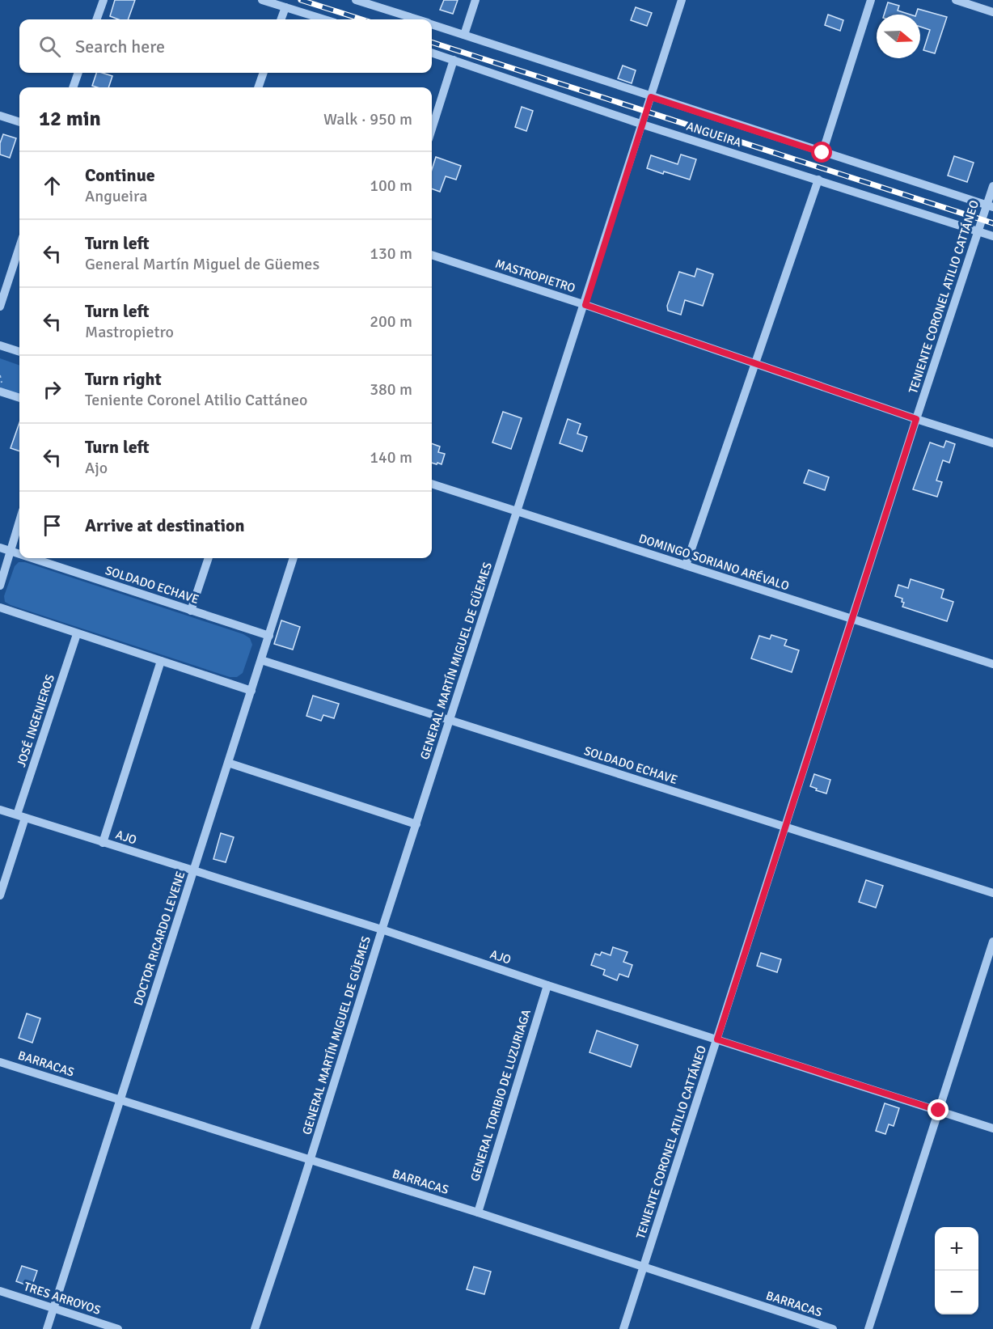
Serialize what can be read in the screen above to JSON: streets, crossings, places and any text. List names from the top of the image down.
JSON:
{
  "streets": {
    "street": [
      "ANGUEIRA",
      "MASTROPIETRO",
      "TENIENTE CORONEL ATILIO CATTÁNEO",
      "DOMINGO SORIANO ARÉVALO",
      "SOLDADO ECHAVE",
      "GENERAL MARTÍN MIGUEL DE GÜEMES",
      "JOSÉ INGENIEROS",
      "AJO",
      "DOCTOR RICARDO LEVENE",
      "BARRACAS",
      "GENERAL TORIBIO DE LUZURIAGA",
      "TRES ARROYOS"
    ]
  },
  "crossings": [
    ["ANGUEIRA", "TENIENTE CORONEL ATILIO CATTÁNEO"],
    ["ANGUEIRA", "GENERAL MARTÍN MIGUEL DE GÜEMES"],
    ["MASTROPIETRO", "TENIENTE CORONEL ATILIO CATTÁNEO"],
    ["MASTROPIETRO", "GENERAL MARTÍN MIGUEL DE GÜEMES"],
    ["TENIENTE CORONEL ATILIO CATTÁNEO", "DOMINGO SORIANO ARÉVALO"],
    ["TENIENTE CORONEL ATILIO CATTÁNEO", "SOLDADO ECHAVE"],
    ["TENIENTE CORONEL ATILIO CATTÁNEO", "AJO"],
    ["TENIENTE CORONEL ATILIO CATTÁNEO", "BARRACAS"],
    ["DOMINGO SORIANO ARÉVALO", "GENERAL MARTÍN MIGUEL DE GÜEMES"],
    ["SOLDADO ECHAVE", "GENERAL MARTÍN MIGUEL DE GÜEMES"],
    ["SOLDADO ECHAVE", "DOCTOR RICARDO LEVENE"],
    ["GENERAL MARTÍN MIGUEL DE GÜEMES", "AJO"],
    ["GENERAL MARTÍN MIGUEL DE GÜEMES", "BARRACAS"],
    ["JOSÉ INGENIEROS", "AJO"],
    ["AJO", "DOCTOR RICARDO LEVENE"],
    ["AJO", "GENERAL TORIBIO DE LUZURIAGA"],
    ["DOCTOR RICARDO LEVENE", "BARRACAS"],
    ["DOCTOR RICARDO LEVENE", "TRES ARROYOS"],
    ["BARRACAS", "GENERAL TORIBIO DE LUZURIAGA"]
  ],
  "north": "right",
  "page": {
    "search": "Search here",
    "heading": ["12 min", "Walk · 950 m"],
    "list": [
      ["Continue", "Angueira", "100 m"],
      ["Turn left", "General Martín Miguel de Güemes", "130 m"],
      ["Turn left", "Mastropietro", "200 m"],
      ["Turn right", "Teniente Coronel Atilio Cattáneo", "380 m"],
      ["Turn left", "Ajo", "140 m"],
      "Arrive at destination"
    ],
    "map_buttons": ["+", "−"]
  }
}
